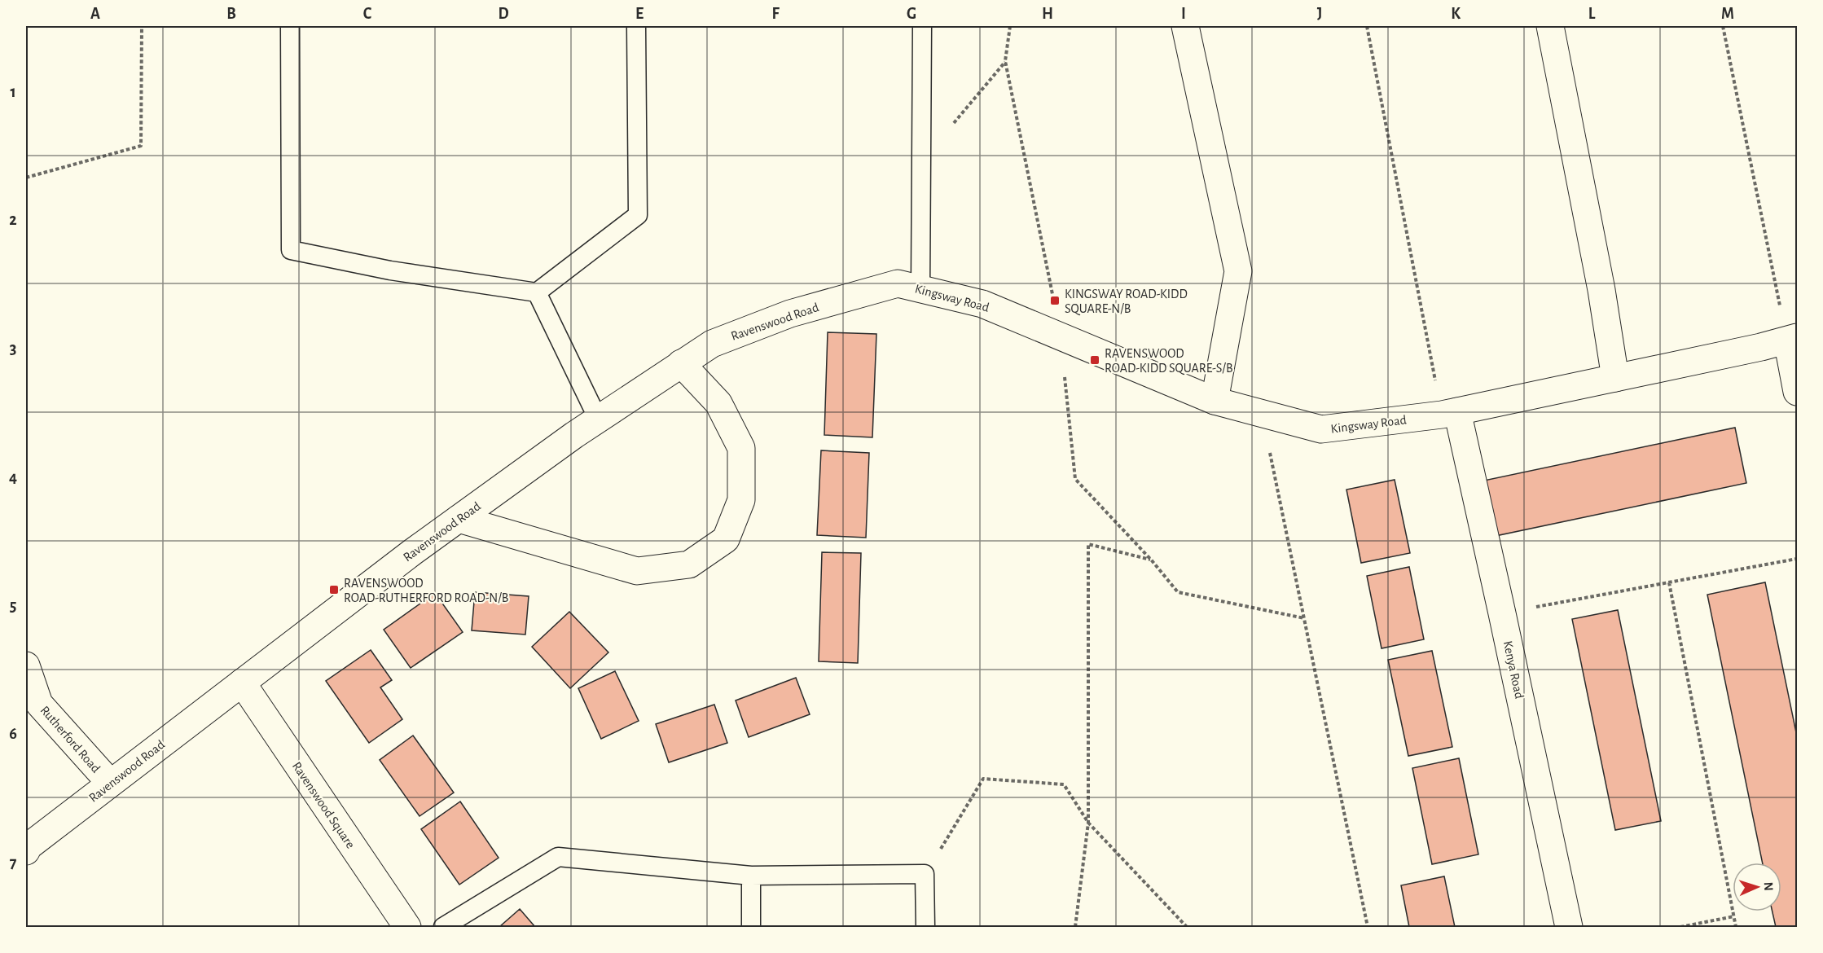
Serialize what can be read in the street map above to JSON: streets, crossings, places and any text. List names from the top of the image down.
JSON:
{
  "streets": {
    "street": [
      "Kingsway Road",
      "Ravenswood Road",
      "Kenya Road",
      "Rutherford Road",
      "Ravenswood Square"
    ]
  },
  "crossings": [
    ["Kingsway Road", "Ravenswood Road"],
    ["Kingsway Road", "Kenya Road"],
    ["Ravenswood Road", "Rutherford Road"],
    ["Ravenswood Road", "Ravenswood Square"]
  ],
  "places": {
    "transit": ["KINGSWAY ROAD-KIDD SQUARE-N/B", "RAVENSWOOD ROAD-KIDD SQUARE-S/B", "RAVENSWOOD ROAD-RUTHERFORD ROAD-N/B"]
  },
  "north": "right",
  "grid": {
    "columns": [
      "A",
      "B",
      "C",
      "D",
      "E",
      "F",
      "G",
      "H",
      "I",
      "J",
      "K",
      "L",
      "M"
    ],
    "rows": [
      "1",
      "2",
      "3",
      "4",
      "5",
      "6",
      "7"
    ]
  }
}
